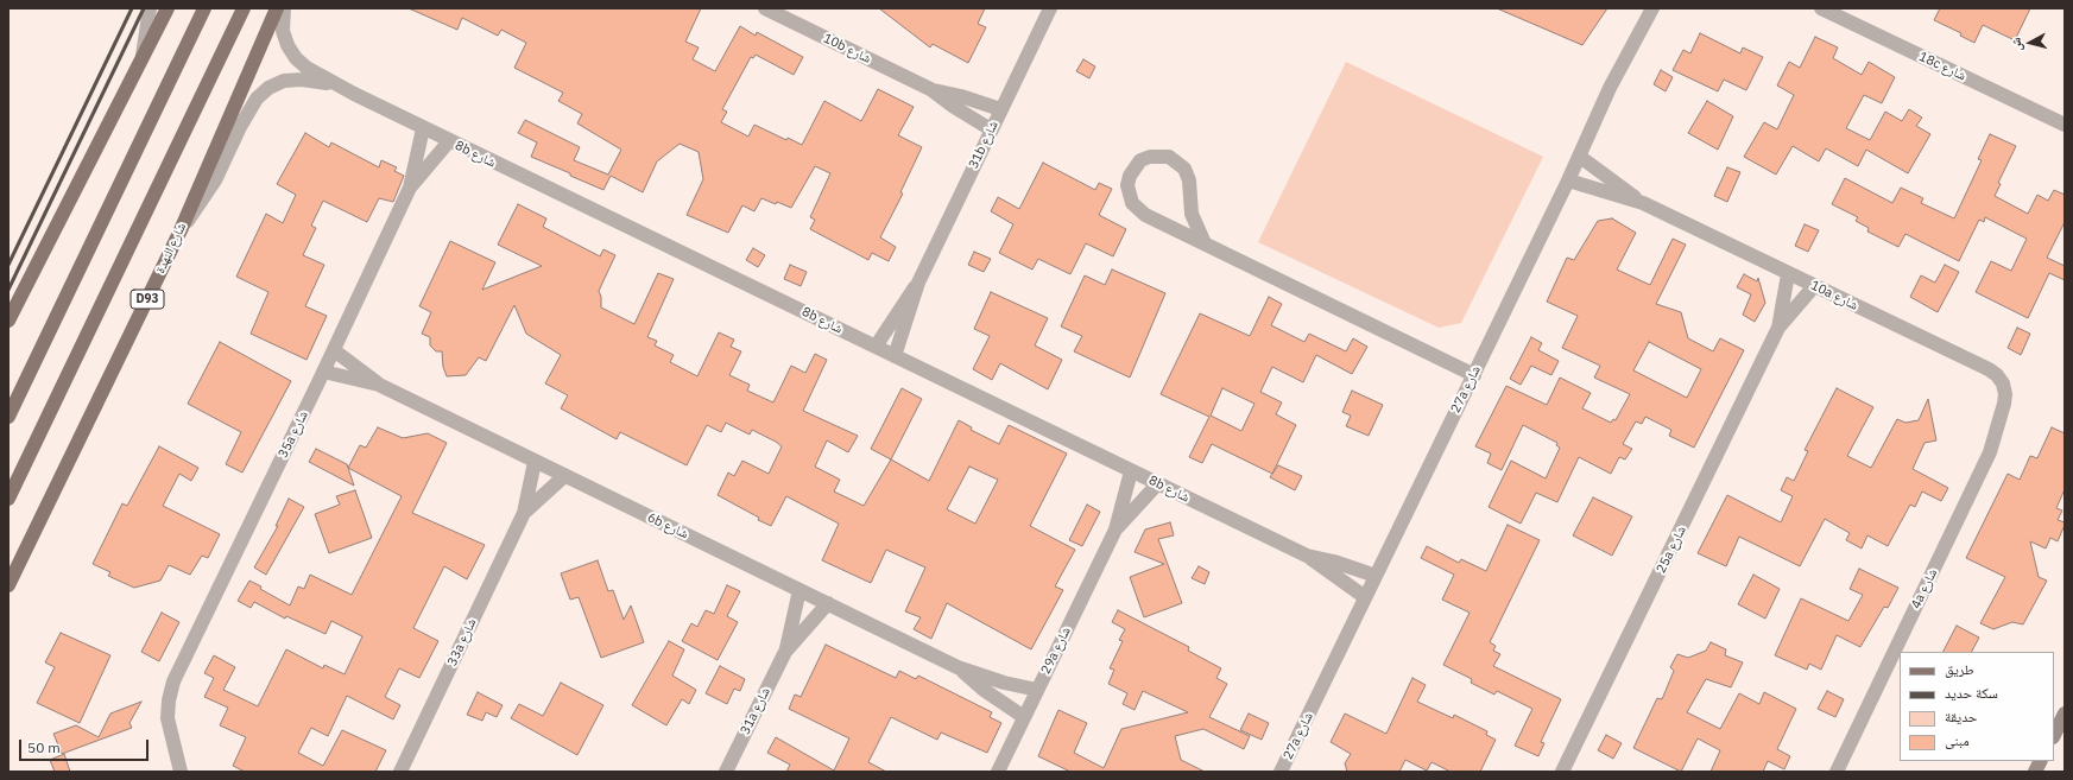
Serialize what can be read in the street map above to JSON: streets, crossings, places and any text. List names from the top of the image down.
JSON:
{
  "streets": {
    "main road": ["شارع النهدة", "D93"],
    "street": [
      "10b شارع",
      "18c شارع",
      "31b شارع",
      "8b شارع",
      "10a شارع",
      "27a شارع",
      "35a شارع",
      "6b شارع",
      "25a شارع",
      "4a شارع",
      "33a شارع",
      "29a شارع",
      "31a شارع"
    ]
  },
  "crossings": [
    ["10b شارع", "31b شارع"],
    ["31b شارع", "8b شارع"],
    ["8b شارع", "شارع النهدة"],
    ["8b شارع", "27a شارع"],
    ["8b شارع", "35a شارع"],
    ["8b شارع", "29a شارع"],
    ["10a شارع", "27a شارع"],
    ["10a شارع", "25a شارع"],
    ["10a شارع", "4a شارع"],
    ["35a شارع", "6b شارع"],
    ["6b شارع", "33a شارع"],
    ["6b شارع", "29a شارع"],
    ["6b شارع", "31a شارع"]
  ],
  "legend": [
    "طريق",
    "سكة حديد",
    "حديقة",
    "مبنى"
  ],
  "scale_bar": "50 m",
  "north": "left"
}
